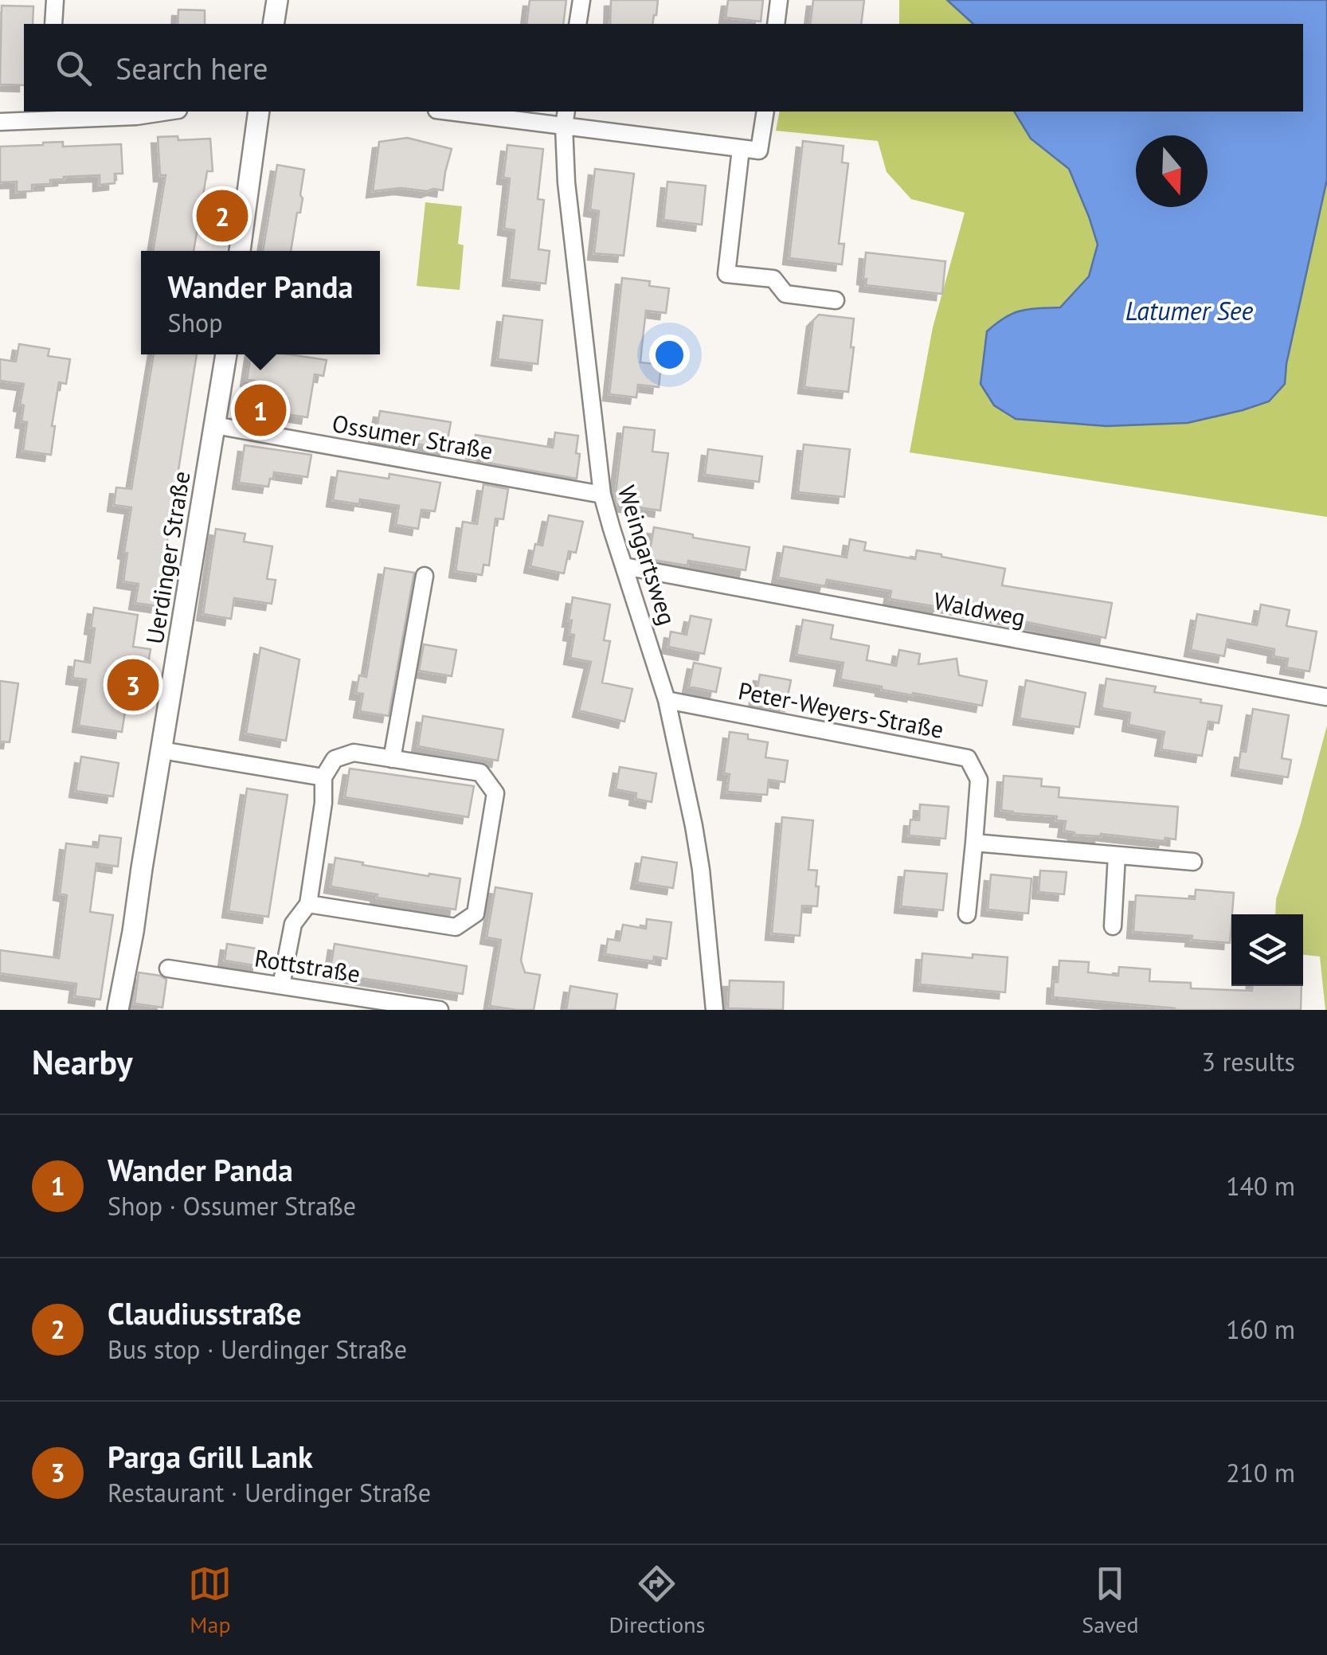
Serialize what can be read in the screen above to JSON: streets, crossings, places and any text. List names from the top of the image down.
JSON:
{
  "streets": {
    "street": [
      "Ossumer Straße",
      "Weingartsweg",
      "Uerdinger Straße",
      "Waldweg",
      "Peter-Weyers-Straße",
      "Rottstraße"
    ]
  },
  "crossings": [
    ["Ossumer Straße", "Weingartsweg"],
    ["Ossumer Straße", "Uerdinger Straße"],
    ["Weingartsweg", "Waldweg"],
    ["Weingartsweg", "Peter-Weyers-Straße"]
  ],
  "water": ["Latumer See"],
  "north": "bottom",
  "page": {
    "search": "Search here",
    "pins": ["2", "1", "3"],
    "popup": ["Wander Panda", "Shop"],
    "heading": ["Nearby", "3 results"],
    "list": [
      {
        "mark": "1",
        "name": "Wander Panda",
        "note": "Shop · Ossumer Straße",
        "value": "140 m"
      },
      {
        "mark": "2",
        "name": "Claudiusstraße",
        "note": "Bus stop · Uerdinger Straße",
        "value": "160 m"
      },
      {
        "mark": "3",
        "name": "Parga Grill Lank",
        "note": "Restaurant · Uerdinger Straße",
        "value": "210 m"
      }
    ],
    "nav": ["Map", "Directions", "Saved"]
  }
}
